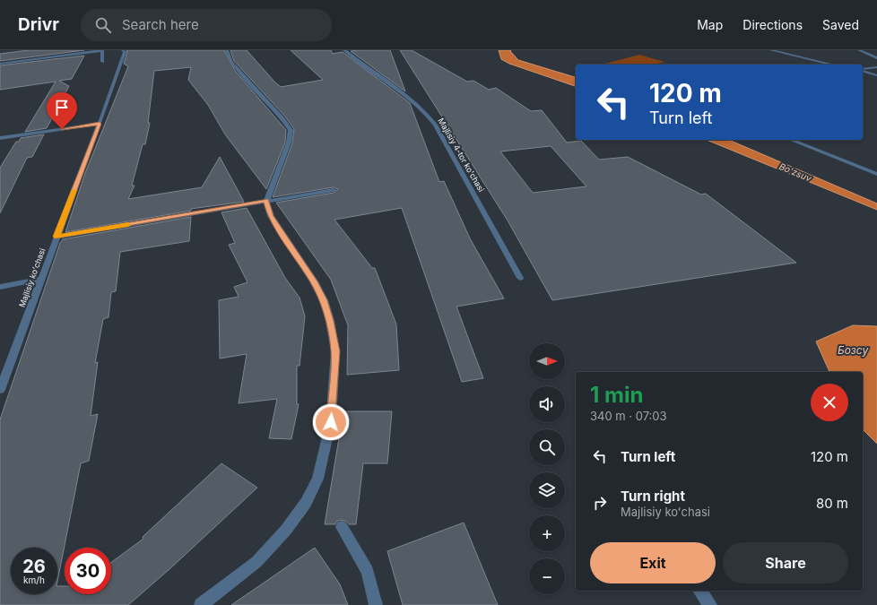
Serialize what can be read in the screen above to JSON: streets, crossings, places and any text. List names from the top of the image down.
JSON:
{
  "streets": {
    "street": ["Majlisiy 4-tor ko'chasi", "Majlisiy koʻchasi"]
  },
  "water": ["Bo'zsuv", "Бозсу"],
  "north": "right",
  "page": {
    "header": "Drivr",
    "search": "Search here",
    "nav": ["Map", "Directions", "Saved"],
    "turn": ["120 m", "Turn left"],
    "map_buttons": ["+", "−"],
    "heading": ["1 min", "340 m · 07:03"],
    "list": [
      {
        "name": "Turn left",
        "value": "120 m"
      },
      {
        "name": "Turn right",
        "note": "Majlisiy koʻchasi",
        "value": "80 m"
      }
    ],
    "buttons": ["Exit", "Share"],
    "speed": "26 km/h",
    "limit": "30"
  }
}
